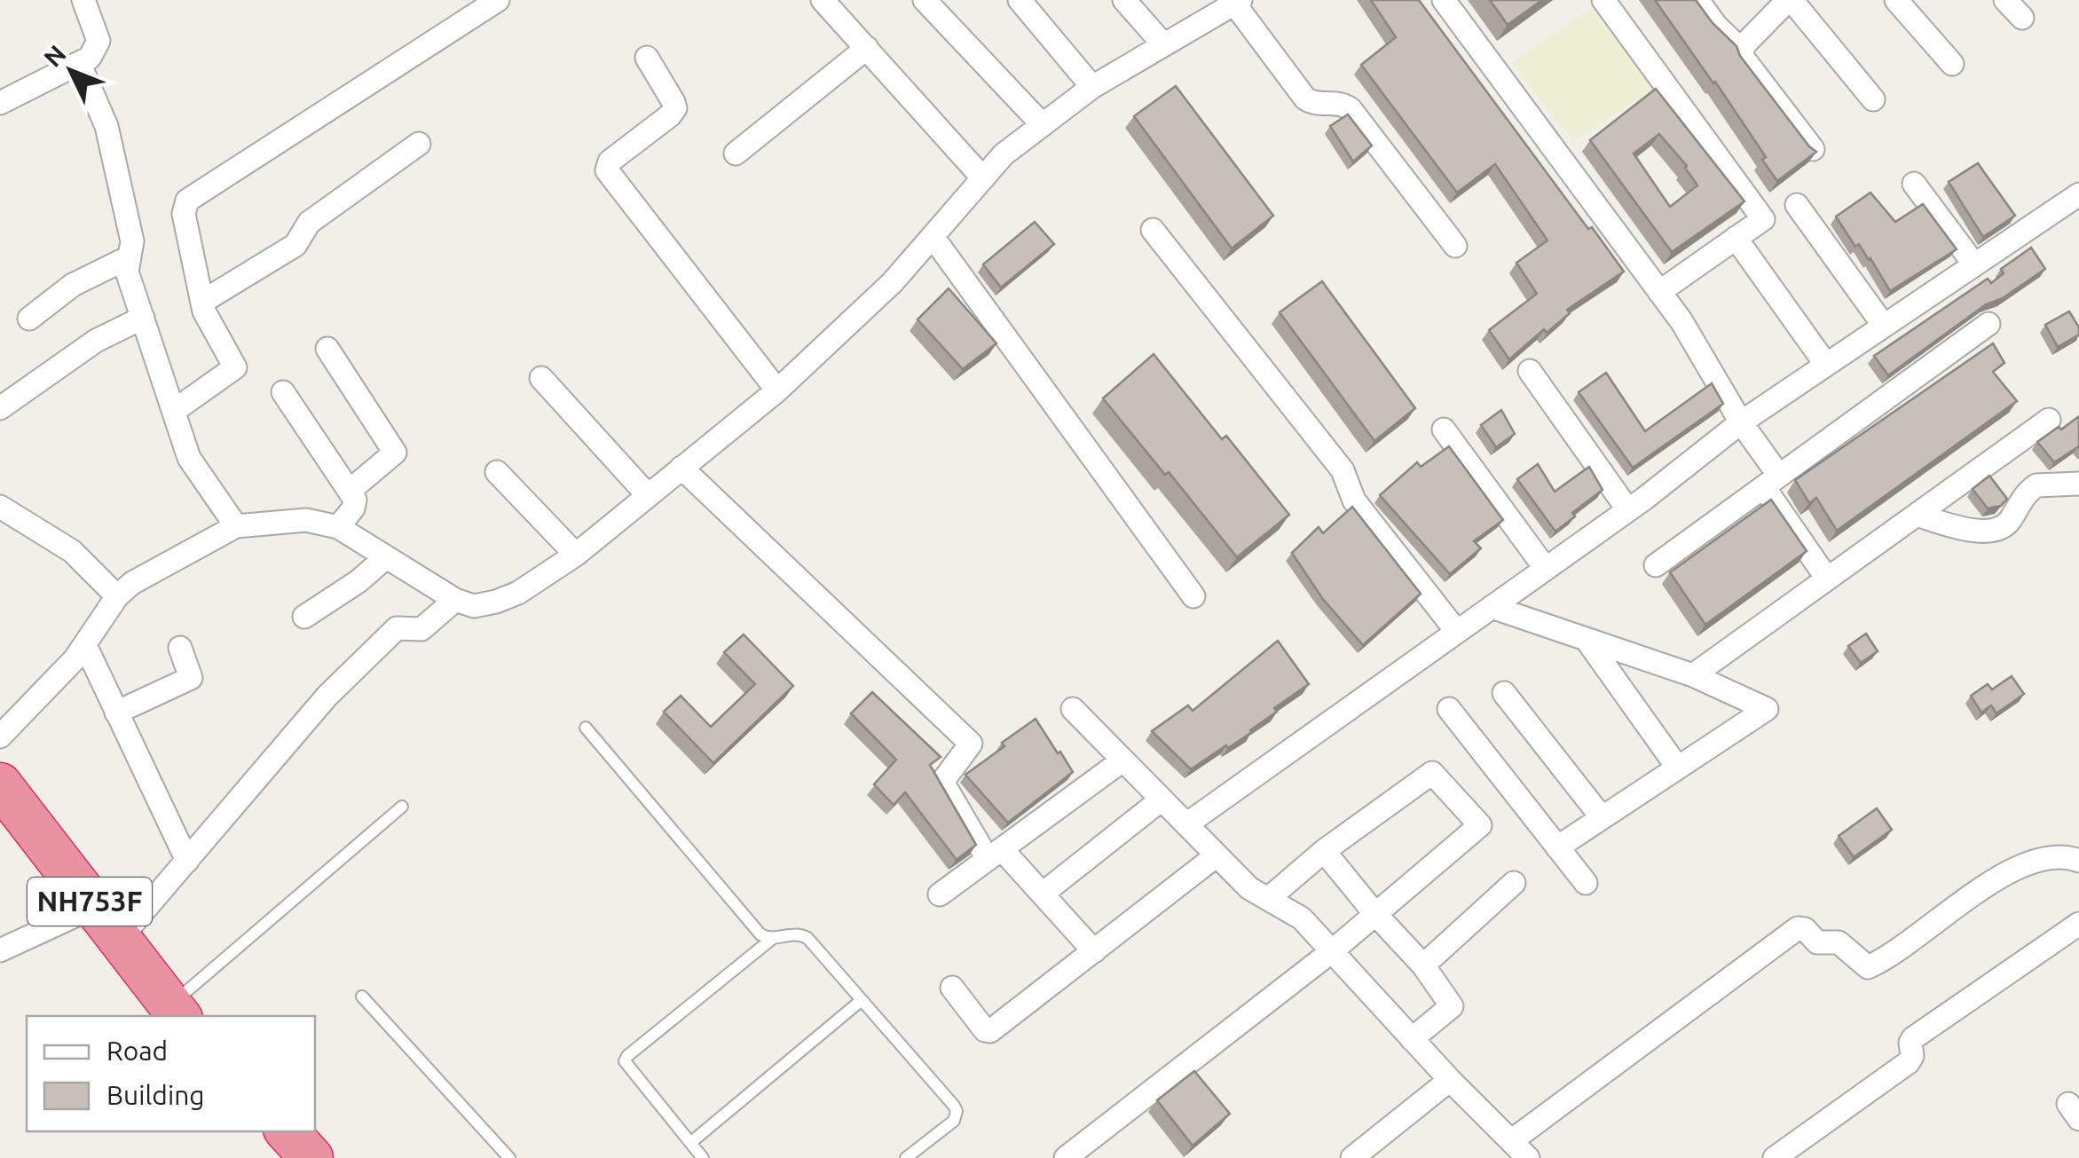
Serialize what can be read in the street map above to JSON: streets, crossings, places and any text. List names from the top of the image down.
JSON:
{
  "streets": {
    "highway": ["NH753F"]
  },
  "legend": ["Road", "Building"],
  "north": "top left"
}
